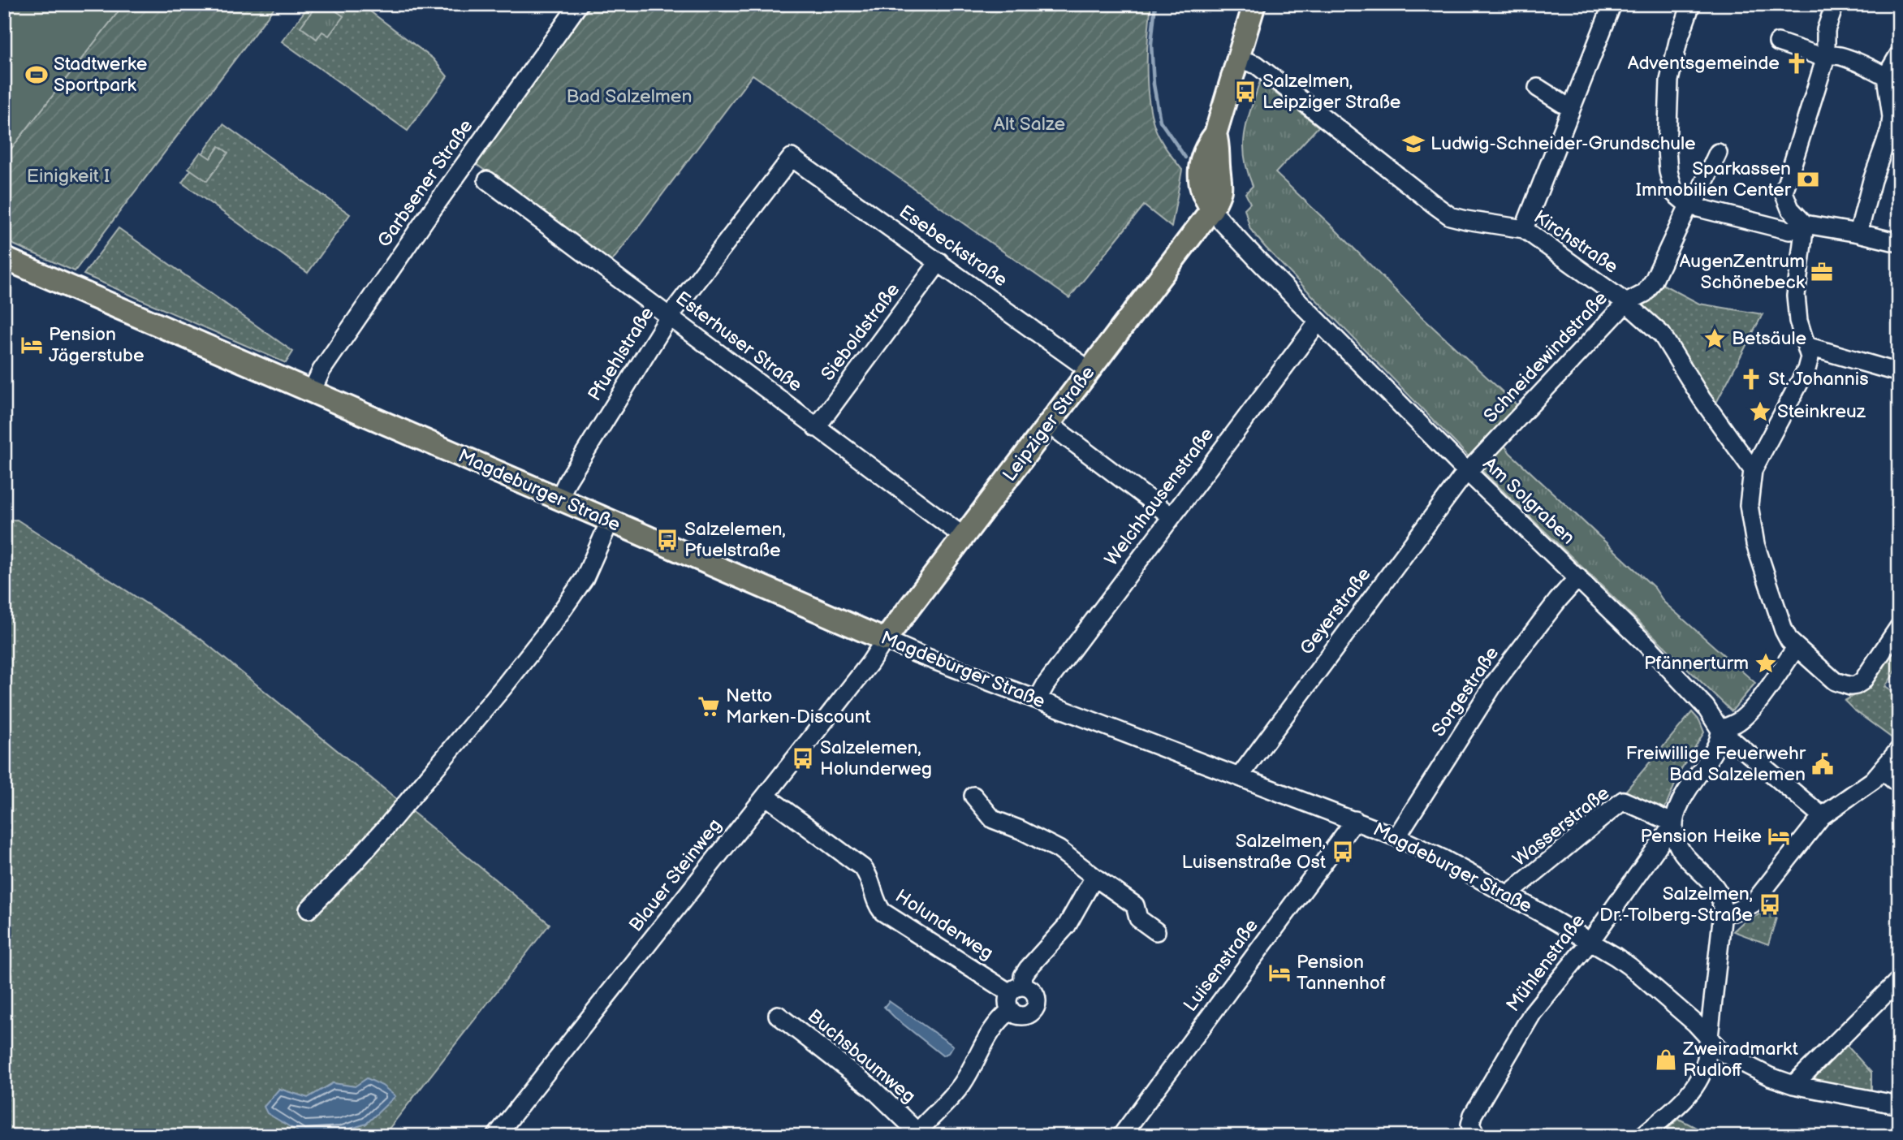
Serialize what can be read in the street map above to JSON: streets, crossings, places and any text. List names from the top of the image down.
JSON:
{
  "streets": {
    "main road": ["Leipziger Straße", "Magdeburger Straße"],
    "street": [
      "Garbsener Straße",
      "Kirchstraße",
      "Esebeckstraße",
      "Sieboldstraße",
      "Esterhuser Straße",
      "Pfuehlstraße",
      "Schneidewindstraße",
      "Welchhausenstraße",
      "Am Solgraben",
      "Geyerstraße",
      "Sorgestraße",
      "Wasserstraße",
      "Blauer Steinweg",
      "Holunderweg",
      "Mühlenstraße",
      "Luisenstraße",
      "Buchsbaumweg"
    ]
  },
  "crossings": [
    ["Garbsener Straße", "Magdeburger Straße"],
    ["Kirchstraße", "Schneidewindstraße"],
    ["Kirchstraße", "Leipziger Straße"],
    ["Esebeckstraße", "Sieboldstraße"],
    ["Esebeckstraße", "Pfuehlstraße"],
    ["Esebeckstraße", "Leipziger Straße"],
    ["Sieboldstraße", "Esterhuser Straße"],
    ["Esterhuser Straße", "Pfuehlstraße"],
    ["Esterhuser Straße", "Leipziger Straße"],
    ["Pfuehlstraße", "Magdeburger Straße"],
    ["Schneidewindstraße", "Am Solgraben"],
    ["Schneidewindstraße", "Geyerstraße"],
    ["Leipziger Straße", "Magdeburger Straße"],
    ["Leipziger Straße", "Am Solgraben"],
    ["Leipziger Straße", "Blauer Steinweg"],
    ["Magdeburger Straße", "Welchhausenstraße"],
    ["Magdeburger Straße", "Geyerstraße"],
    ["Magdeburger Straße", "Sorgestraße"],
    ["Magdeburger Straße", "Wasserstraße"],
    ["Magdeburger Straße", "Blauer Steinweg"],
    ["Magdeburger Straße", "Mühlenstraße"],
    ["Magdeburger Straße", "Luisenstraße"],
    ["Welchhausenstraße", "Am Solgraben"],
    ["Am Solgraben", "Geyerstraße"],
    ["Am Solgraben", "Sorgestraße"],
    ["Am Solgraben", "Mühlenstraße"],
    ["Wasserstraße", "Mühlenstraße"],
    ["Blauer Steinweg", "Holunderweg"]
  ],
  "parks": ["Bad Salzelmen", "Alt Salze", "Einigkeit I"],
  "places": {
    "church": ["Adventsgemeinde", "St. Johannis"],
    "sports": ["Stadtwerke Sportpark"],
    "bus stop": [
      "Salzelmen, Leipziger Straße",
      "Salzelemen, Pfuelstraße",
      "Salzelemen, Holunderweg",
      "Salzelmen, Luisenstraße Ost",
      "Salzelmen, Dr.-Tolberg-Straße"
    ],
    "school or university": ["Ludwig-Schneider-Grundschule"],
    "bank": ["Sparkassen Immobilien Center"],
    "office": ["AugenZentrum Schönebeck"],
    "place": ["Betsäule", "Steinkreuz", "Pfännerturm"],
    "hotel": ["Pension Jägerstube", "Pension Heike", "Pension Tannenhof"],
    "supermarket": ["Netto Marken-Discount"],
    "public building": ["Freiwillige Feuerwehr Bad Salzelemen"],
    "shop": ["Zweiradmarkt Rudloff"]
  }
}
